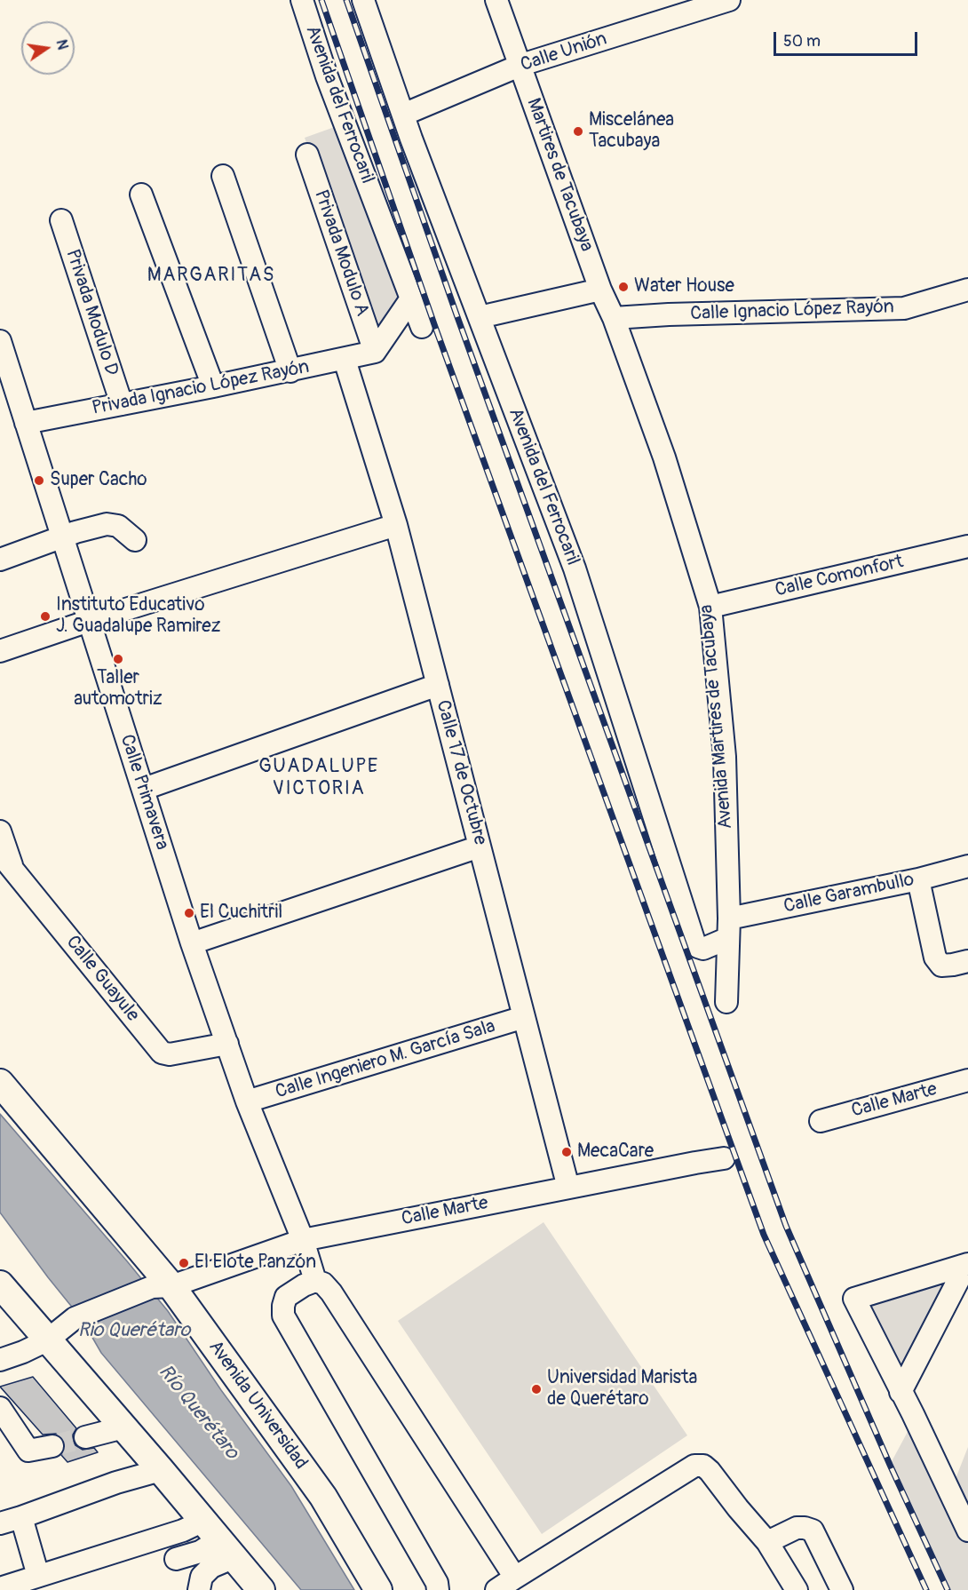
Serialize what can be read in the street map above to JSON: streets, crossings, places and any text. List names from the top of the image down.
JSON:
{
  "streets": {
    "main road": ["Avenida Universidad"],
    "street": [
      "Calle Unión",
      "Avenida del Ferrocaril",
      "Martires de Tacubaya",
      "Privada Modulo A",
      "Calle Ignacio López Rayón",
      "Privada Modulo D",
      "Privada Ignacio López Rayón",
      "Calle Comonfort",
      "Avenida Martires de Tacubaya",
      "Calle 17 de Octubre",
      "Calle Primavera",
      "Calle Garambullo",
      "Calle Guayule",
      "Calle Ingeniero M. García Sala",
      "Calle Marte"
    ]
  },
  "crossings": [
    ["Calle Unión", "Avenida del Ferrocaril"],
    ["Calle Unión", "Martires de Tacubaya"],
    ["Avenida del Ferrocaril", "Avenida Martires de Tacubaya"],
    ["Avenida del Ferrocaril", "Calle Garambullo"],
    ["Martires de Tacubaya", "Avenida Martires de Tacubaya"],
    ["Privada Modulo A", "Privada Ignacio López Rayón"],
    ["Calle Ignacio López Rayón", "Avenida Martires de Tacubaya"],
    ["Privada Modulo D", "Privada Ignacio López Rayón"],
    ["Privada Ignacio López Rayón", "Calle 17 de Octubre"],
    ["Privada Ignacio López Rayón", "Calle Primavera"],
    ["Calle Comonfort", "Avenida Martires de Tacubaya"],
    ["Avenida Martires de Tacubaya", "Calle Garambullo"],
    ["Calle 17 de Octubre", "Calle Ingeniero M. García Sala"],
    ["Calle 17 de Octubre", "Calle Marte"],
    ["Calle Primavera", "Calle Guayule"],
    ["Calle Primavera", "Calle Ingeniero M. García Sala"],
    ["Calle Primavera", "Calle Marte"],
    ["Calle Marte", "Avenida Universidad"]
  ],
  "districts": ["MARGARITAS", "GUADALUPE VICTORIA"],
  "water": ["Rio Querétaro", "Río Querétaro"],
  "places": [
    "Miscelánea Tacubaya",
    "Water House",
    "Super Cacho",
    "Instituto Educativo J. Guadalupe Ramirez",
    "Taller automotriz",
    "El Cuchitril",
    "MecaCare",
    "El Elote Panzón",
    "Universidad Marista de Querétaro"
  ],
  "scale_bar": "50 m",
  "north": "right"
}
